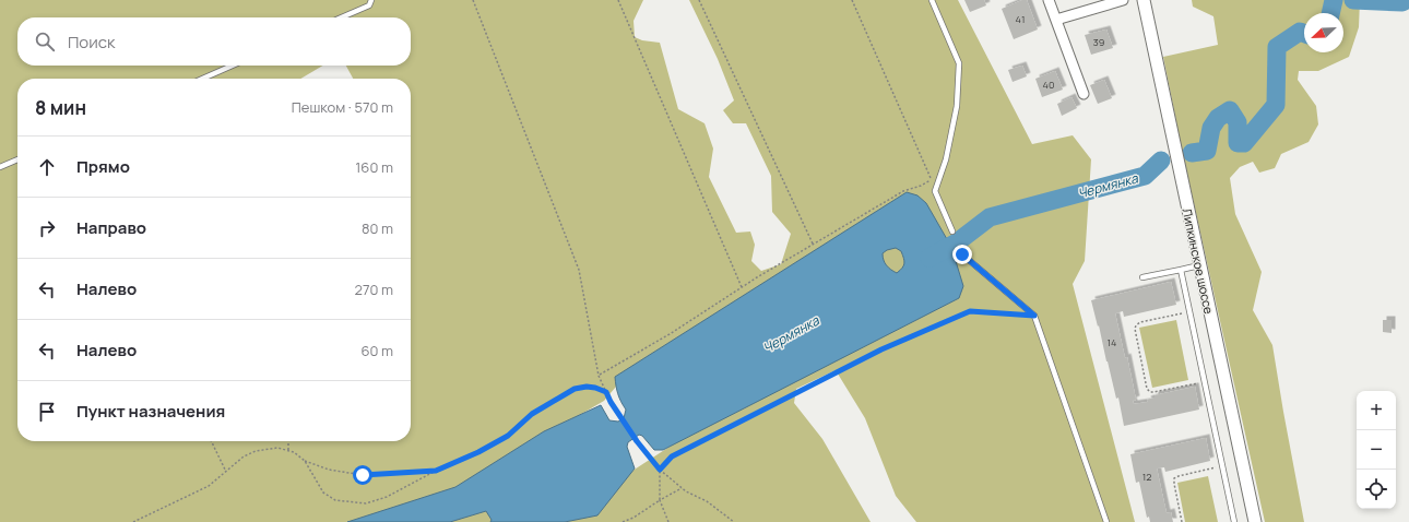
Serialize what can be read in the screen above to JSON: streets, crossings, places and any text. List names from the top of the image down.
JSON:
{
  "streets": {
    "street": ["Липкинское шоссе"]
  },
  "water": ["Чермянка"],
  "house_numbers": [
    "41",
    "39",
    "40",
    "14",
    "12"
  ],
  "north": "bottom left",
  "page": {
    "search": "Поиск",
    "heading": ["8 мин", "Пешком · 570 m"],
    "list": [
      ["Прямо", "160 m"],
      ["Направо", "80 m"],
      ["Налево", "270 m"],
      ["Налево", "60 m"],
      "Пункт назначения"
    ],
    "map_buttons": ["+", "−"]
  }
}
